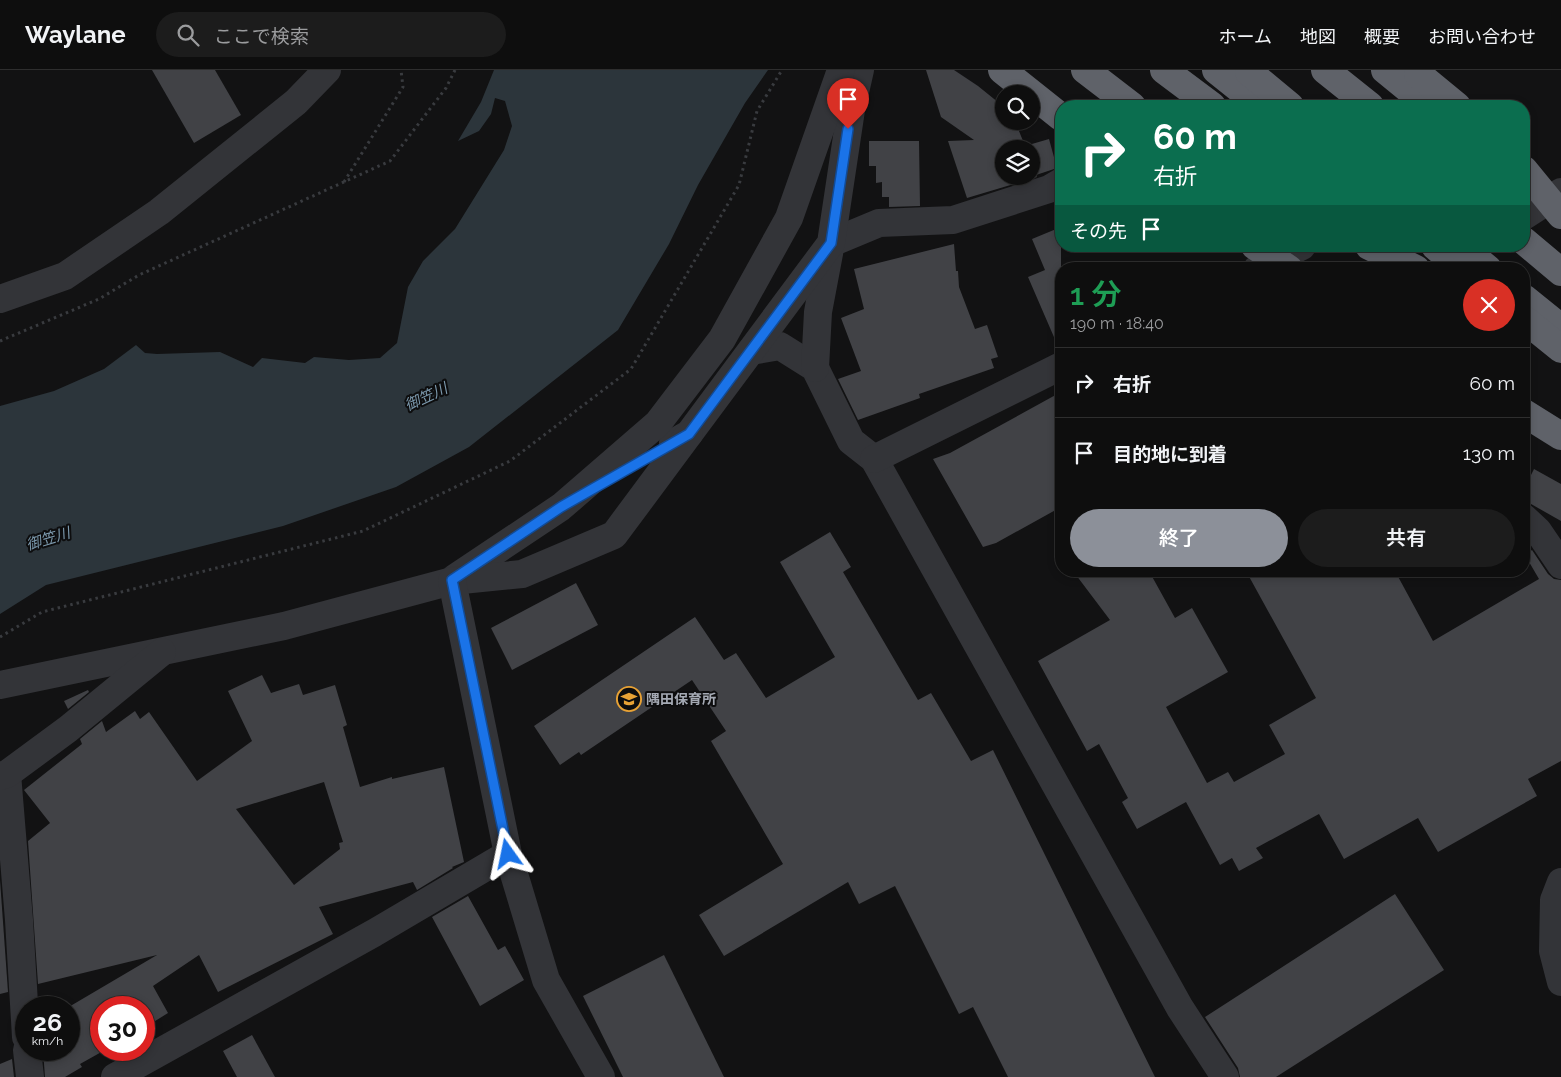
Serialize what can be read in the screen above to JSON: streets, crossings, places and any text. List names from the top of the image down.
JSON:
{
  "water": ["御笠川"],
  "places": {
    "school or university": ["隅田保育所"]
  },
  "page": {
    "header": "Waylane",
    "search": "ここで検索",
    "nav": [
      "ホーム",
      "地図",
      "概要",
      "お問い合わせ"
    ],
    "turn": ["60 m", "右折"],
    "then": "その先",
    "heading": ["1 分", "190 m · 18:40"],
    "list": [
      {
        "name": "右折",
        "value": "60 m"
      },
      {
        "name": "目的地に到着",
        "value": "130 m"
      }
    ],
    "buttons": ["終了", "共有"],
    "speed": "26 km/h",
    "limit": "30"
  }
}
